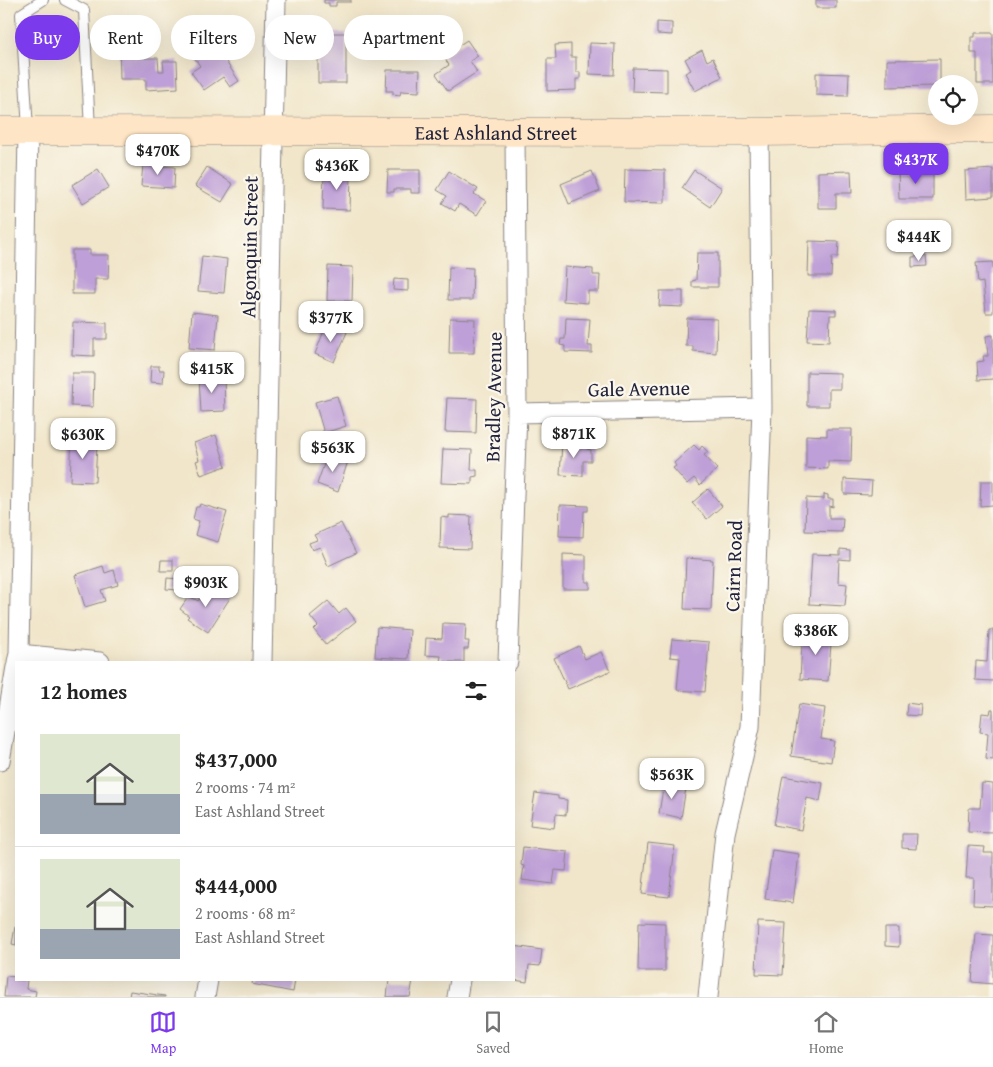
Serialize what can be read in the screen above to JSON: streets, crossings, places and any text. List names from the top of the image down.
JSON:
{
  "streets": {
    "main road": ["East Ashland Street"],
    "street": [
      "Algonquin Street",
      "Gale Avenue",
      "Bradley Avenue",
      "Cairn Road"
    ]
  },
  "crossings": [
    ["East Ashland Street", "Algonquin Street"],
    ["East Ashland Street", "Bradley Avenue"],
    ["East Ashland Street", "Cairn Road"],
    ["Gale Avenue", "Bradley Avenue"],
    ["Gale Avenue", "Cairn Road"]
  ],
  "page": {
    "chip": [
      "Buy",
      "Rent",
      "Filters",
      "New",
      "Apartment"
    ],
    "price": [
      "$470K",
      "$437K",
      "$436K",
      "$444K",
      "$377K",
      "$415K",
      "$871K",
      "$630K",
      "$563K",
      "$903K",
      "$386K",
      "$563K"
    ],
    "heading": "12 homes",
    "list": [
      {
        "name": "$437,000",
        "note": "2 rooms · 74 m² · East Ashland Street"
      },
      {
        "name": "$444,000",
        "note": "2 rooms · 68 m² · East Ashland Street"
      }
    ],
    "tabs": ["Map", "Saved", "Home"]
  }
}
